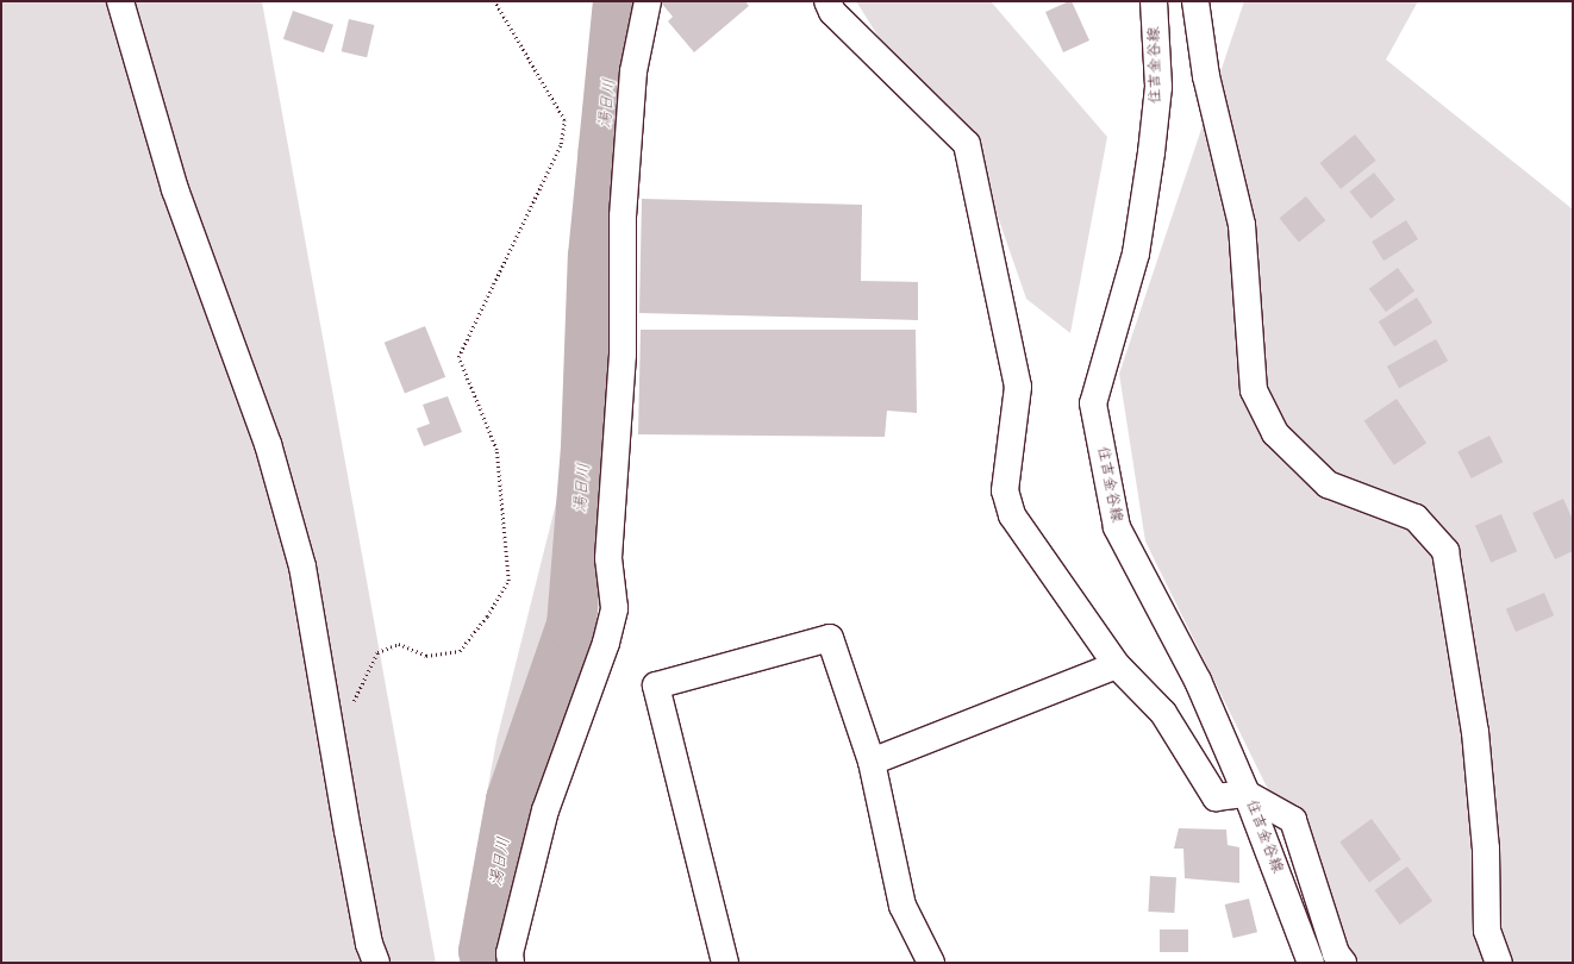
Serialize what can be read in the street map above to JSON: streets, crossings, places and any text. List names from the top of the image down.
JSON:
{
  "streets": {
    "street": ["住吉金谷線"]
  },
  "water": ["湯日川"]
}
